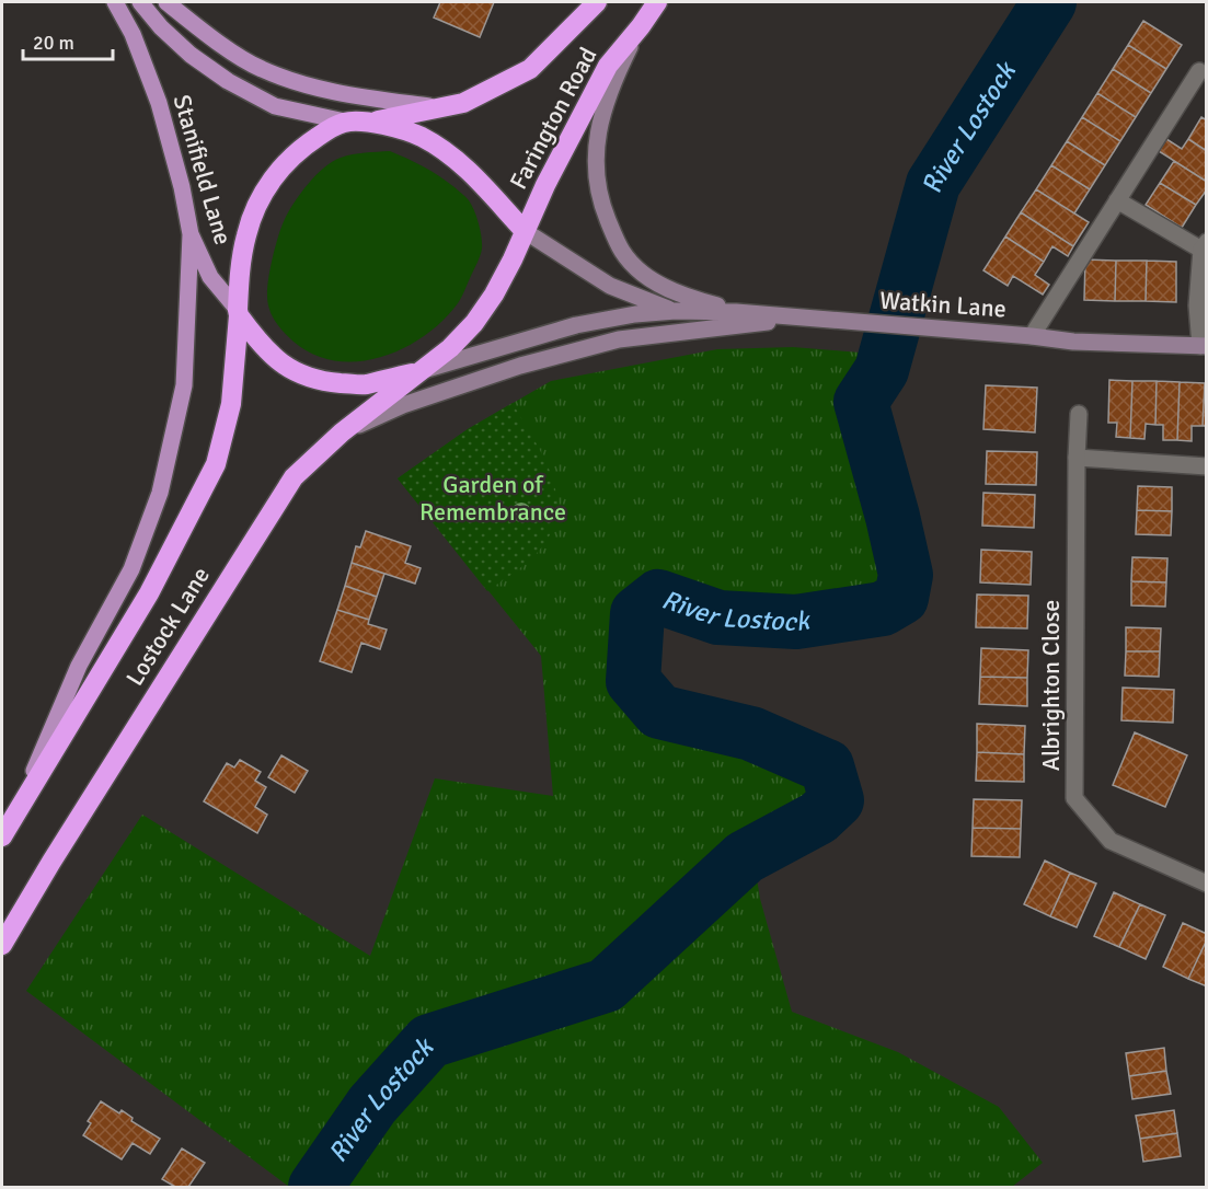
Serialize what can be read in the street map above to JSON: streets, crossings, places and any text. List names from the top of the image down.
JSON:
{
  "streets": {
    "highway": ["Farington Road", "Lostock Lane"],
    "main road": ["Stanifield Lane", "Watkin Lane"],
    "street": ["Albrighton Close"]
  },
  "crossings": [
    ["Farington Road", "Watkin Lane"],
    ["Farington Road", "Lostock Lane"],
    ["Stanifield Lane", "Lostock Lane"],
    ["Watkin Lane", "Lostock Lane"]
  ],
  "water": ["River Lostock"],
  "parks": ["Garden of Remembrance"],
  "scale_bar": "20 m"
}
